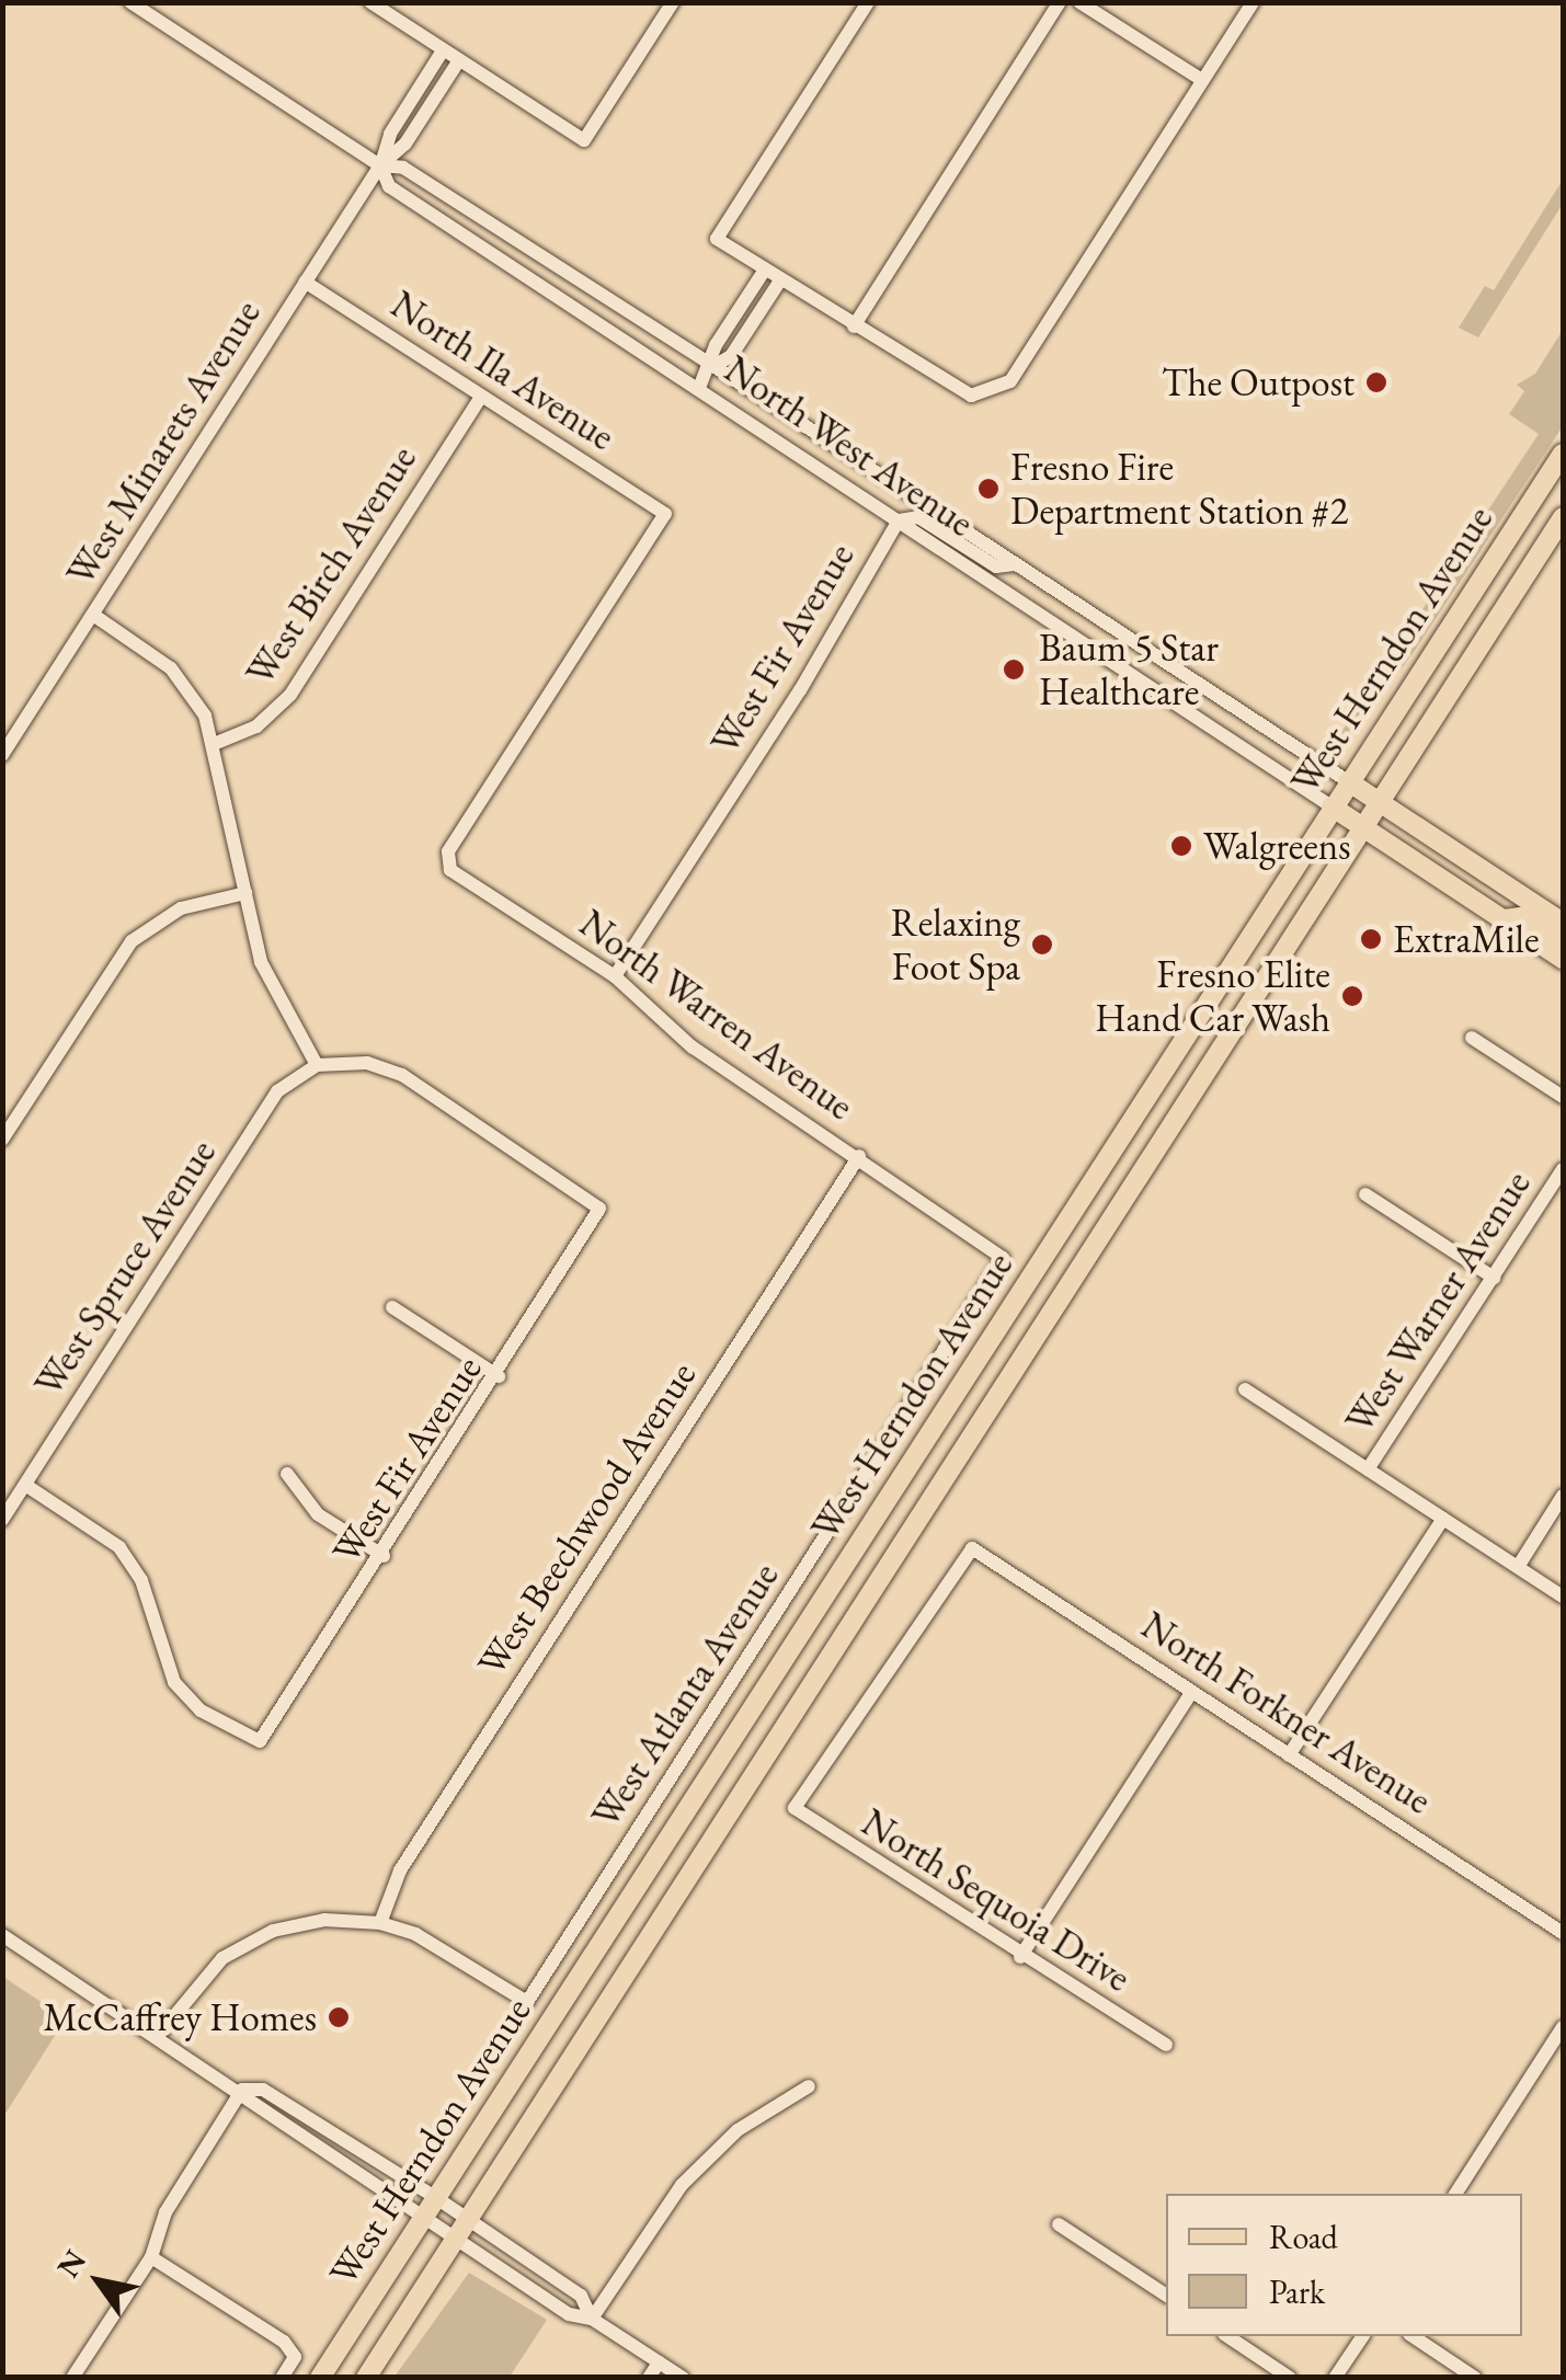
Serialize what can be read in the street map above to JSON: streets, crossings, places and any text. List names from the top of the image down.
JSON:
{
  "streets": {
    "main road": ["North West Avenue", "West Herndon Avenue"],
    "street": [
      "North Ila Avenue",
      "West Minarets Avenue",
      "West Birch Avenue",
      "West Fir Avenue",
      "North Warren Avenue",
      "West Spruce Avenue",
      "West Warner Avenue",
      "West Beechwood Avenue",
      "West Atlanta Avenue",
      "North Forkner Avenue",
      "North Sequoia Drive"
    ]
  },
  "crossings": [
    ["North Ila Avenue", "West Minarets Avenue"],
    ["North Ila Avenue", "West Birch Avenue"],
    ["North Ila Avenue", "North Warren Avenue"],
    ["West Minarets Avenue", "North West Avenue"],
    ["North West Avenue", "West Fir Avenue"],
    ["North West Avenue", "West Herndon Avenue"],
    ["West Fir Avenue", "North Warren Avenue"],
    ["West Fir Avenue", "West Spruce Avenue"],
    ["North Warren Avenue", "West Beechwood Avenue"],
    ["North Warren Avenue", "West Atlanta Avenue"],
    ["West Beechwood Avenue", "West Atlanta Avenue"],
    ["North Forkner Avenue", "North Sequoia Drive"]
  ],
  "places": [
    "The Outpost",
    "Fresno Fire Department Station #2",
    "Baum 5 Star Healthcare",
    "Walgreens",
    "ExtraMile",
    "Relaxing Foot Spa",
    "Fresno Elite Hand Car Wash",
    "McCaffrey Homes"
  ],
  "legend": ["Road", "Park"],
  "north": "top left"
}
